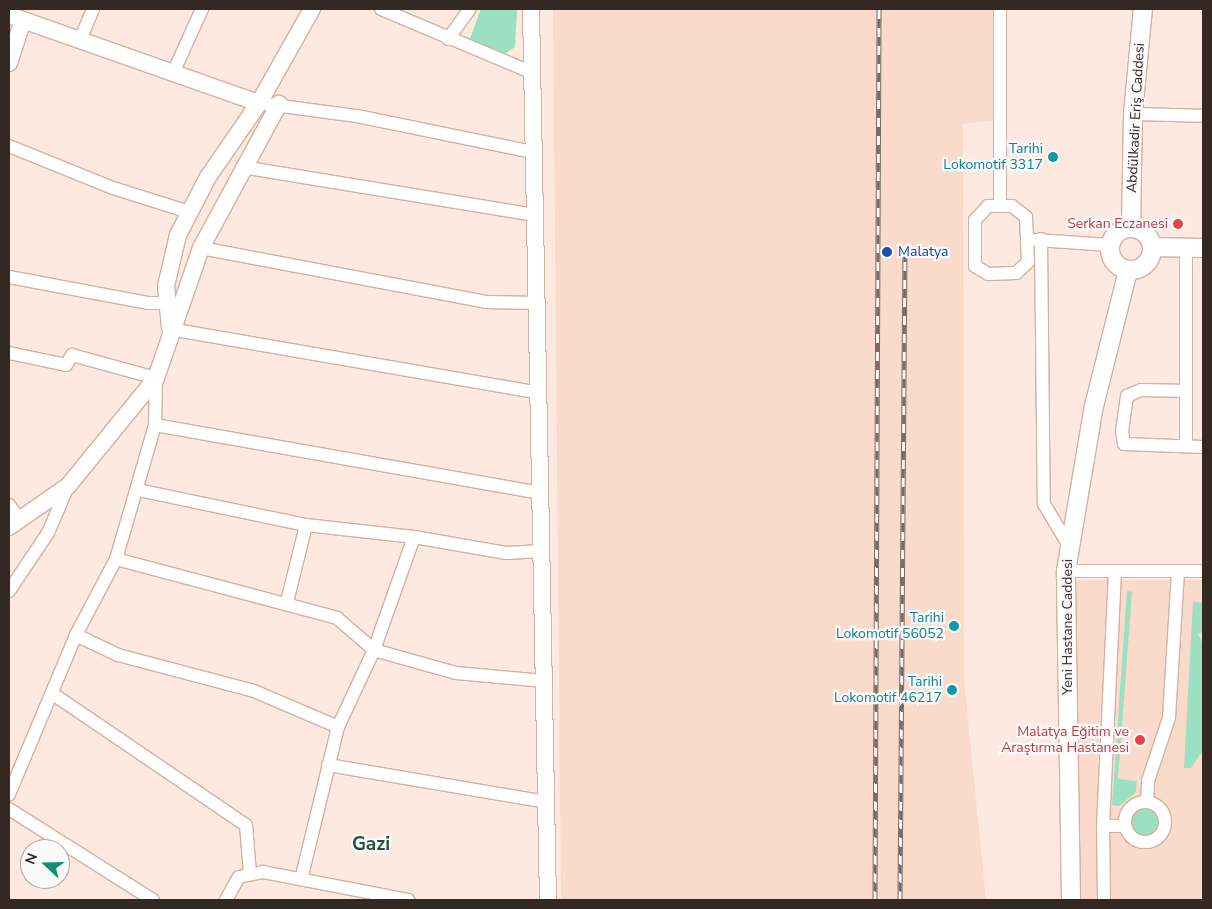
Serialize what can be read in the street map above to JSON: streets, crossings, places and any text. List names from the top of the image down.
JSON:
{
  "streets": {
    "main road": ["Abdülkadir Eriş Caddesi", "Yeni Hastane Caddesi"]
  },
  "crossings": [
    ["Abdülkadir Eriş Caddesi", "Yeni Hastane Caddesi"]
  ],
  "districts": ["Gazi"],
  "places": [
    "Tarihi Lokomotif 3317",
    "Serkan Eczanesi",
    "Malatya",
    "Tarihi Lokomotif 56052",
    "Tarihi Lokomotif 46217",
    "Malatya Eğitim ve Araştırma Hastanesi"
  ],
  "north": "left"
}
